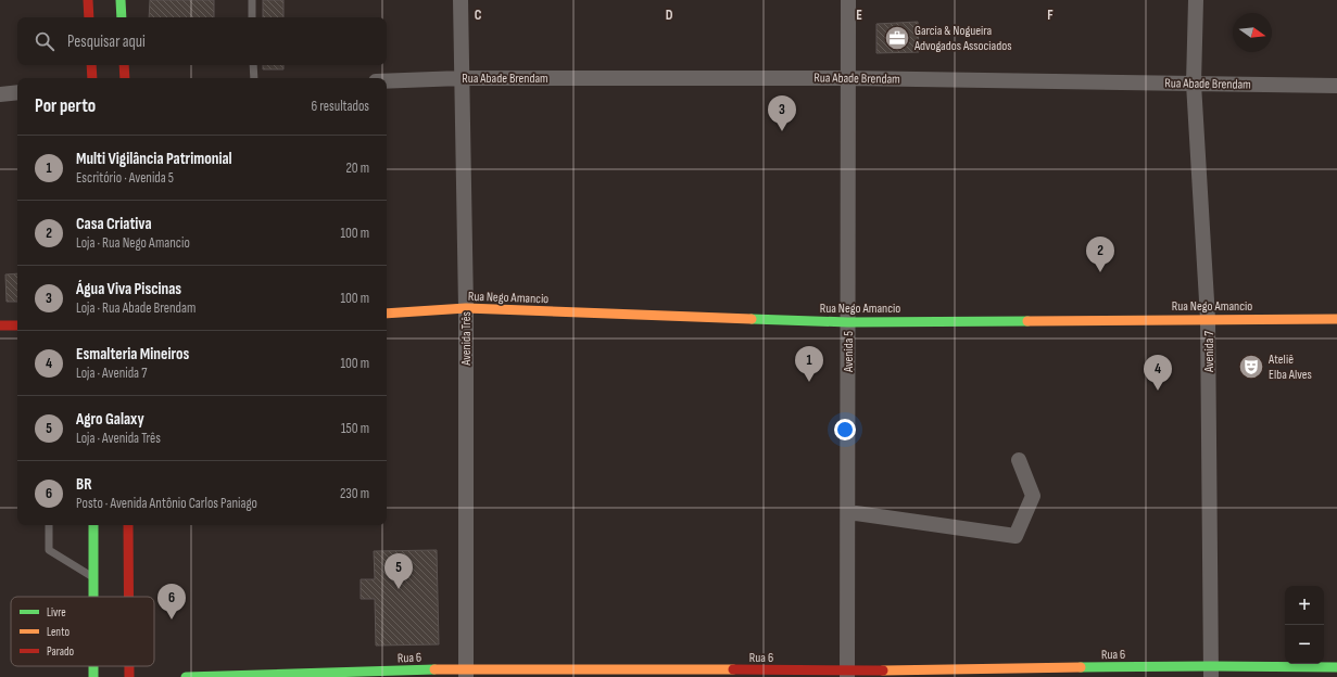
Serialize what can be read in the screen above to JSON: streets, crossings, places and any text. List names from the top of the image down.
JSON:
{
  "streets": {
    "street": [
      "Rua Abade Brendam",
      "Rua Nego Amancio",
      "Avenida Três",
      "Avenida 5",
      "Avenida 7",
      "Rua 6"
    ]
  },
  "crossings": [
    ["Rua Abade Brendam", "Avenida Três"],
    ["Rua Abade Brendam", "Avenida 5"],
    ["Rua Abade Brendam", "Avenida 7"],
    ["Rua Nego Amancio", "Avenida Três"],
    ["Rua Nego Amancio", "Avenida 5"],
    ["Rua Nego Amancio", "Avenida 7"],
    ["Avenida Três", "Rua 6"],
    ["Avenida 5", "Rua 6"],
    ["Avenida 7", "Rua 6"]
  ],
  "places": {
    "office": ["Garcia & Nogueira Advogados Associados"],
    "theatre": ["Ateliê Elba Alves"]
  },
  "legend": ["Livre", "Lento", "Parado"],
  "north": "right",
  "page": {
    "search": "Pesquisar aqui",
    "heading": ["Por perto", "6 resultados"],
    "pins": [
      "3",
      "2",
      "1",
      "4",
      "5",
      "6"
    ],
    "list": [
      {
        "mark": "1",
        "name": "Multi Vigilância Patrimonial",
        "note": "Escritório · Avenida 5",
        "value": "20 m"
      },
      {
        "mark": "2",
        "name": "Casa Criativa",
        "note": "Loja · Rua Nego Amancio",
        "value": "100 m"
      },
      {
        "mark": "3",
        "name": "Água Viva Piscinas",
        "note": "Loja · Rua Abade Brendam",
        "value": "100 m"
      },
      {
        "mark": "4",
        "name": "Esmalteria Mineiros",
        "note": "Loja · Avenida 7",
        "value": "100 m"
      },
      {
        "mark": "5",
        "name": "Agro Galaxy",
        "note": "Loja · Avenida Três",
        "value": "150 m"
      },
      {
        "mark": "6",
        "name": "BR",
        "note": "Posto · Avenida Antônio Carlos Paniago",
        "value": "230 m"
      }
    ],
    "map_buttons": ["+", "−"]
  },
  "grid": {
    "columns": [
      "C",
      "D",
      "E",
      "F"
    ]
  }
}
